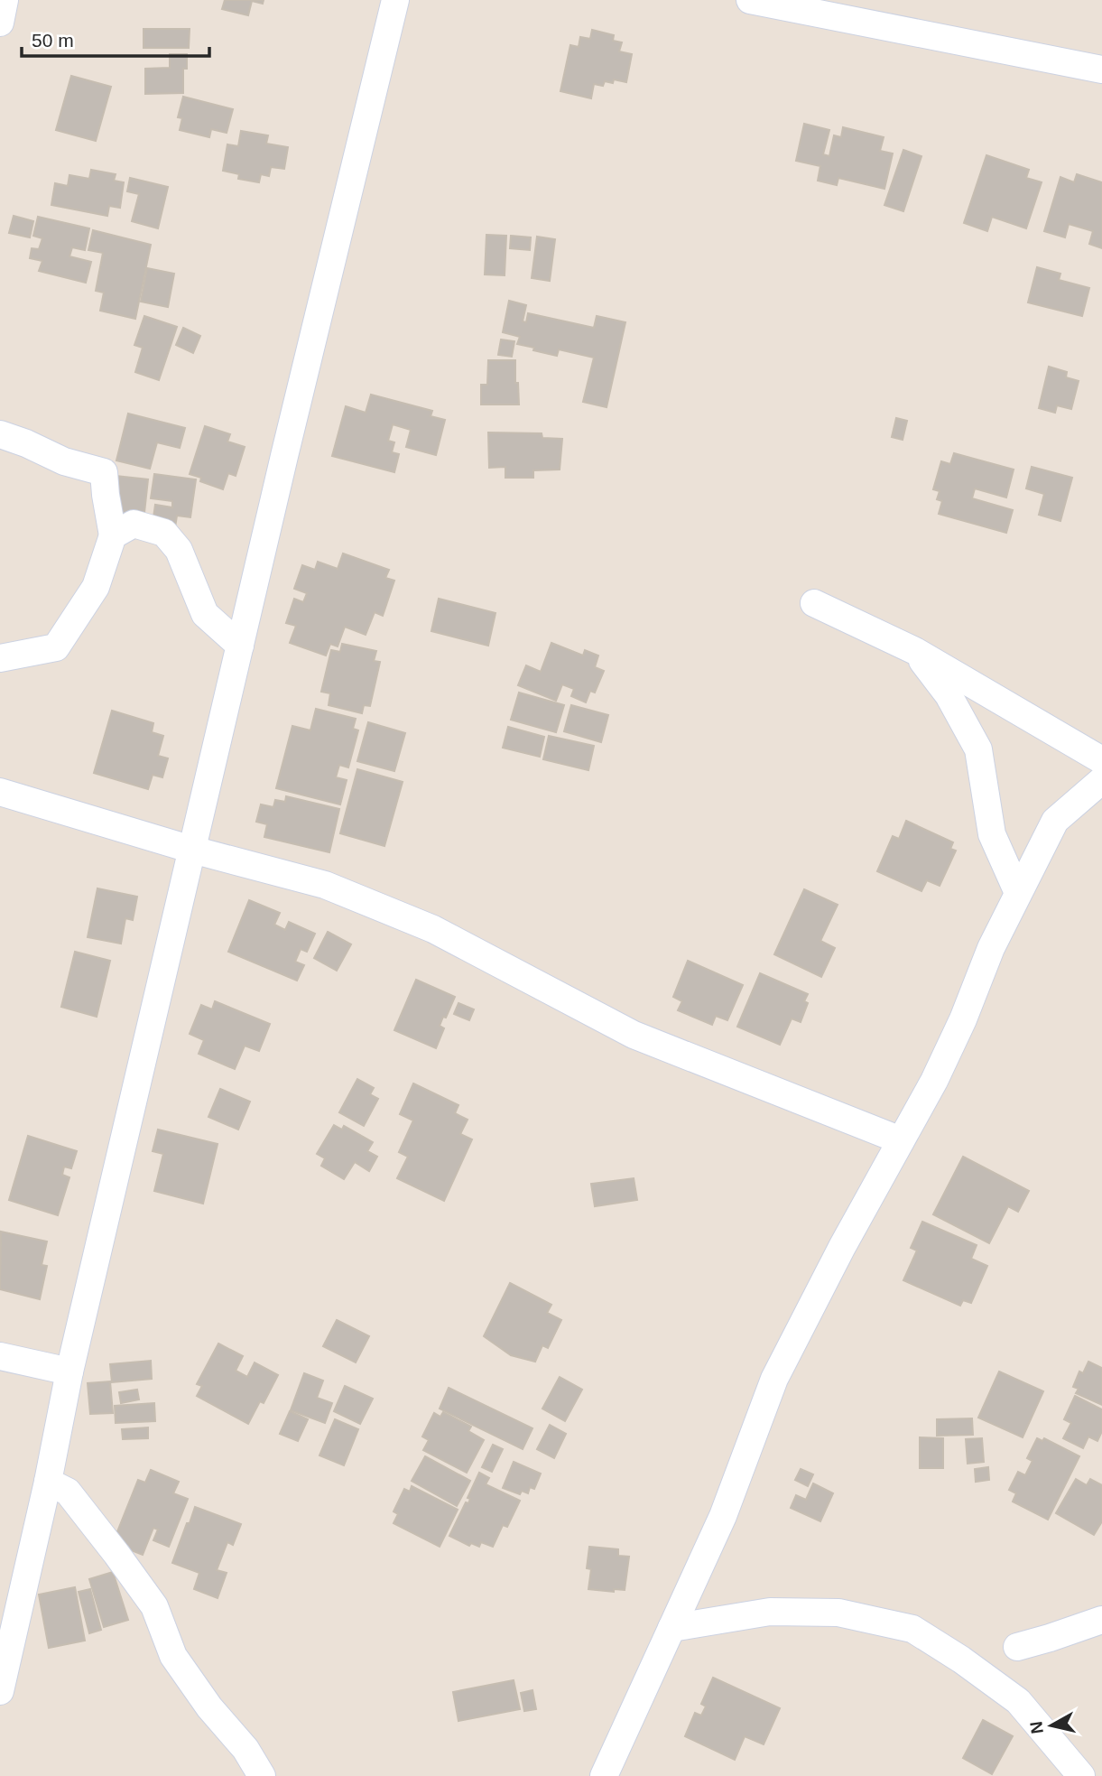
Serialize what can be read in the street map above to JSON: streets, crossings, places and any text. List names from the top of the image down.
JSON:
{
  "scale_bar": "50 m",
  "north": "left"
}
